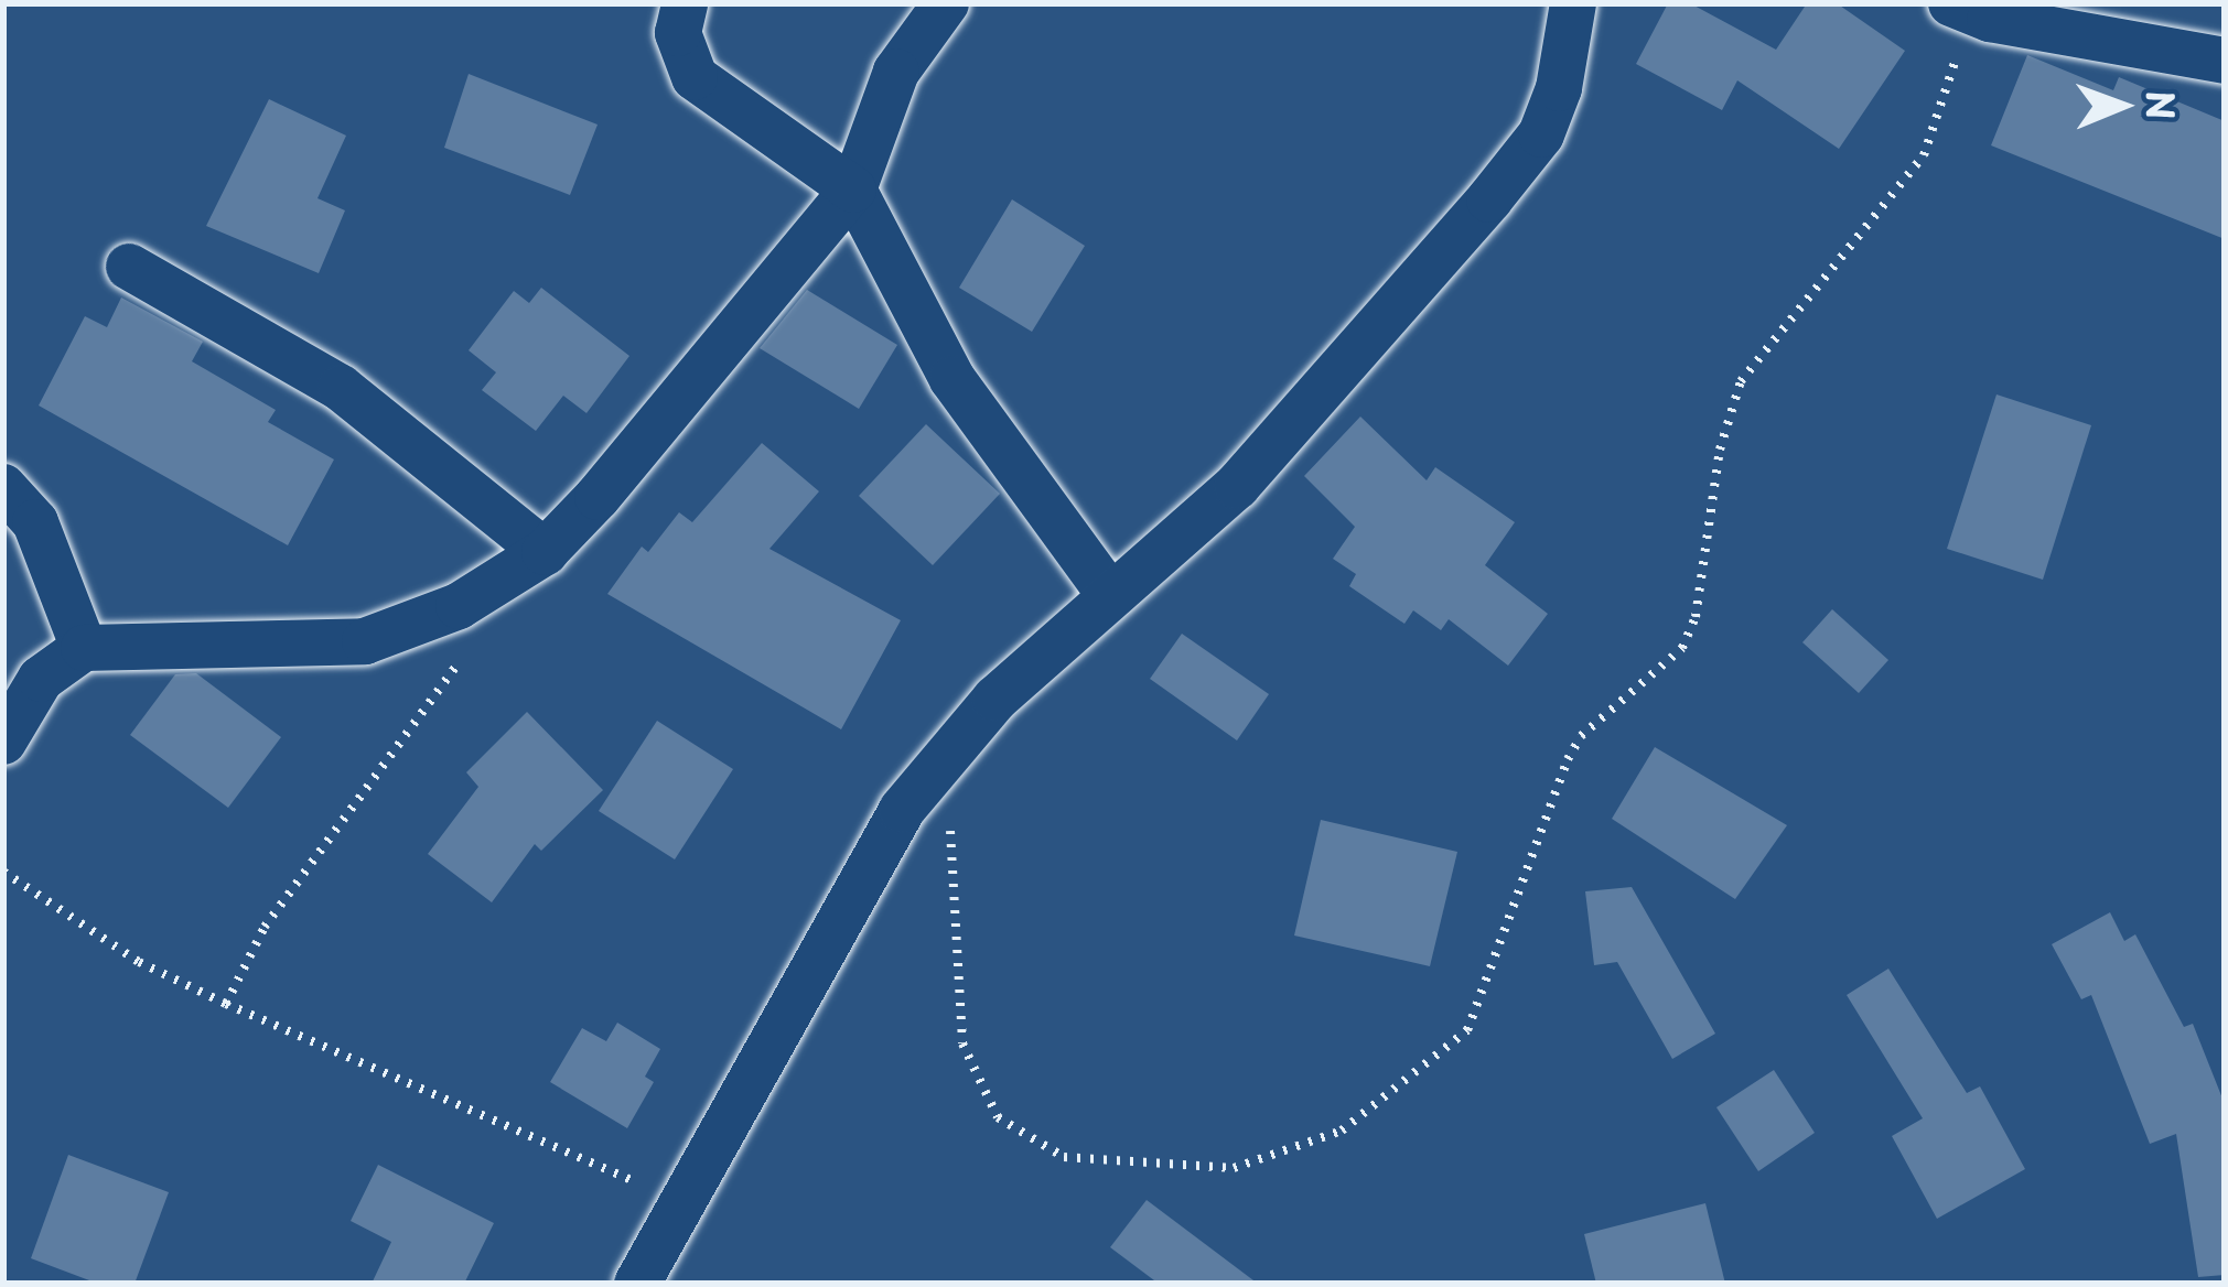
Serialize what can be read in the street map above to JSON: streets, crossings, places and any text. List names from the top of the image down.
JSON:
{
  "north": "right"
}
